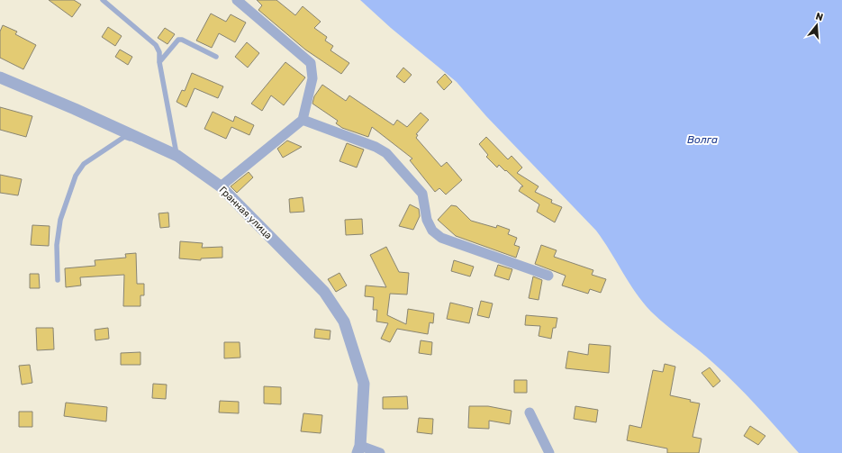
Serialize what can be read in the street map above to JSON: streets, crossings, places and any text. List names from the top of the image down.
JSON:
{
  "streets": {
    "street": ["Гранная улица"]
  },
  "water": ["Волга"],
  "north": "top"
}
